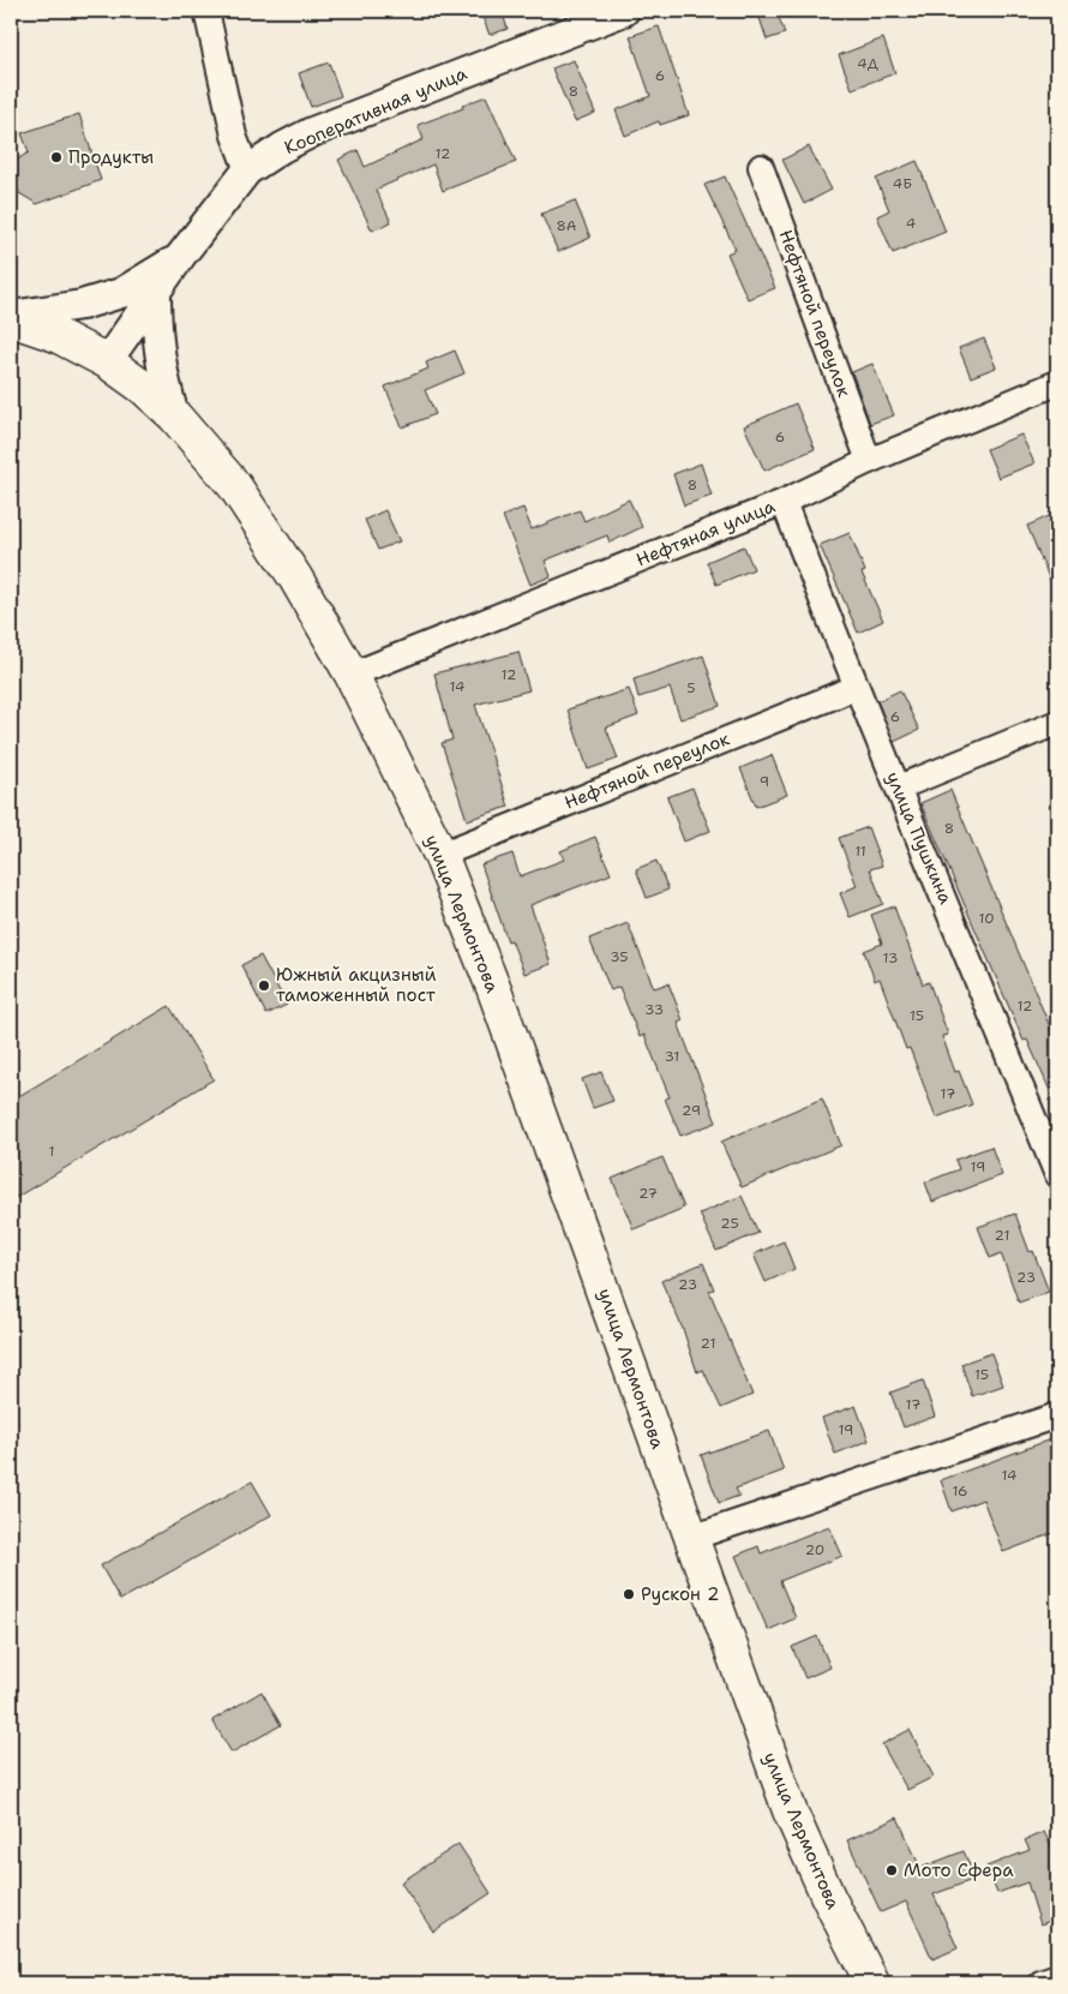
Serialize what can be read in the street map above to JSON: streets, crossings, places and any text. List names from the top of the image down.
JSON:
{
  "streets": {
    "main road": ["улица Лермонтова"],
    "street": [
      "Кооперативная улица",
      "Нефтяной переулок",
      "Нефтяная улица",
      "улица Пушкина"
    ]
  },
  "crossings": [
    ["Кооперативная улица", "улица Лермонтова"],
    ["Нефтяной переулок", "Нефтяная улица"],
    ["Нефтяной переулок", "улица Пушкина"],
    ["Нефтяной переулок", "улица Лермонтова"],
    ["Нефтяная улица", "улица Пушкина"],
    ["Нефтяная улица", "улица Лермонтова"]
  ],
  "places": [
    "Продукты",
    "Южный акцизный таможенный пост",
    "Рускон 2",
    "Мото Сфера"
  ],
  "house_numbers": [
    "4Д",
    "6",
    "8",
    "12",
    "4Б",
    "4",
    "8А",
    "6",
    "8",
    "12",
    "14",
    "5",
    "6",
    "9",
    "8",
    "11",
    "10",
    "35",
    "13",
    "12",
    "33",
    "15",
    "31",
    "17",
    "29",
    "1",
    "19",
    "27",
    "25",
    "21",
    "23",
    "23",
    "21",
    "15",
    "17",
    "19",
    "14",
    "16",
    "20"
  ]
}
